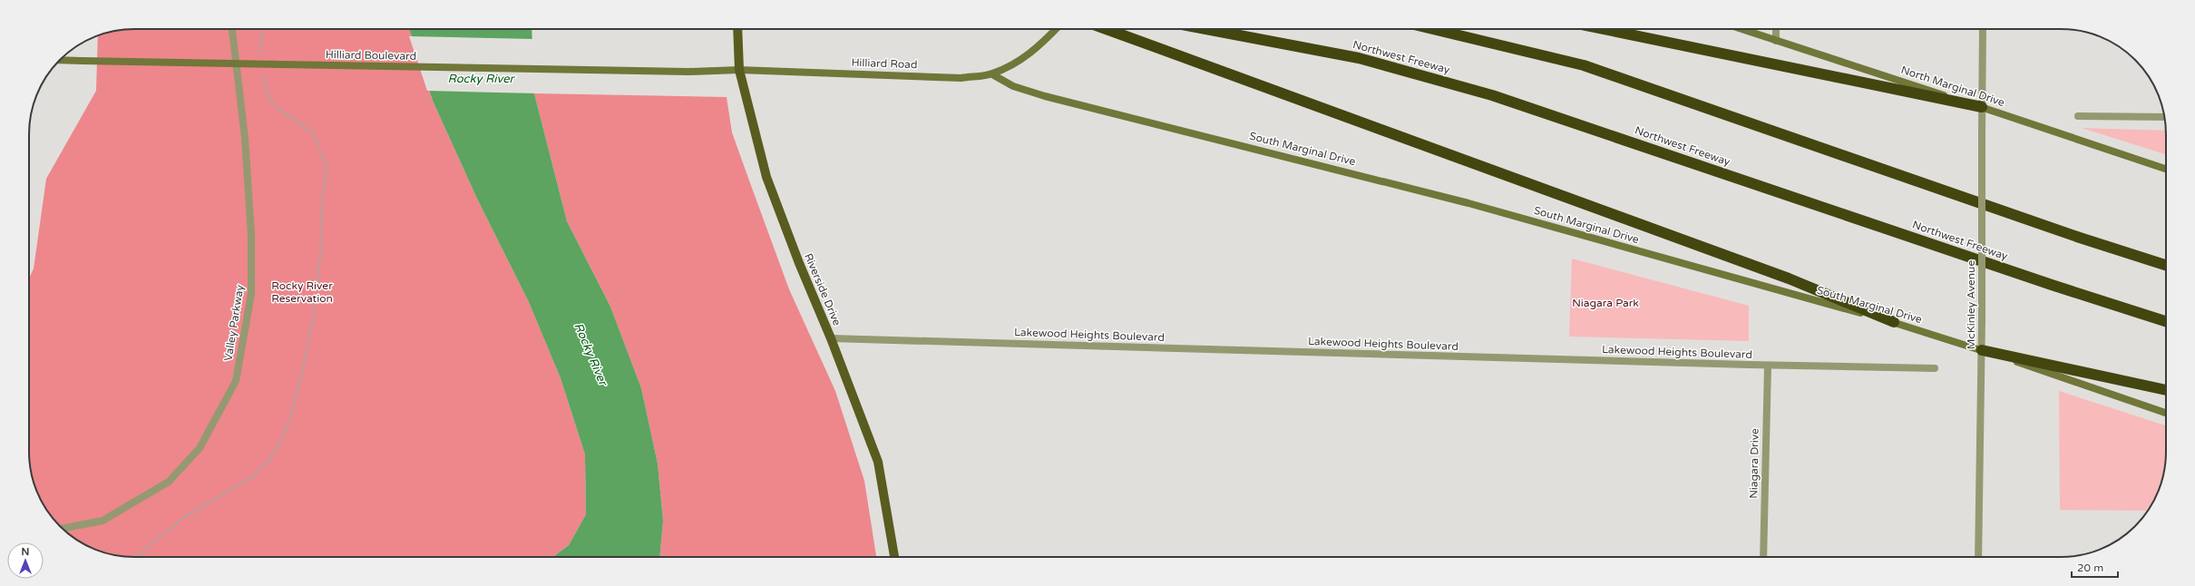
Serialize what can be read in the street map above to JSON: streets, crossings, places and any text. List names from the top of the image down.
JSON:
{
  "streets": {
    "highway": ["Northwest Freeway"],
    "main road": [
      "Hilliard Boulevard",
      "Hilliard Road",
      "North Marginal Drive",
      "South Marginal Drive",
      "Riverside Drive"
    ],
    "street": [
      "McKinley Avenue",
      "Valley Parkway",
      "Lakewood Heights Boulevard",
      "Niagara Drive"
    ]
  },
  "crossings": [
    ["Hilliard Boulevard", "Hilliard Road"],
    ["Hilliard Road", "South Marginal Drive"],
    ["Hilliard Road", "Riverside Drive"],
    ["North Marginal Drive", "McKinley Avenue"],
    ["South Marginal Drive", "McKinley Avenue"],
    ["Riverside Drive", "Lakewood Heights Boulevard"],
    ["Lakewood Heights Boulevard", "Niagara Drive"]
  ],
  "water": ["Rocky River"],
  "parks": ["Rocky River Reservation", "Niagara Park"],
  "scale_bar": "20 m",
  "north": "top"
}
